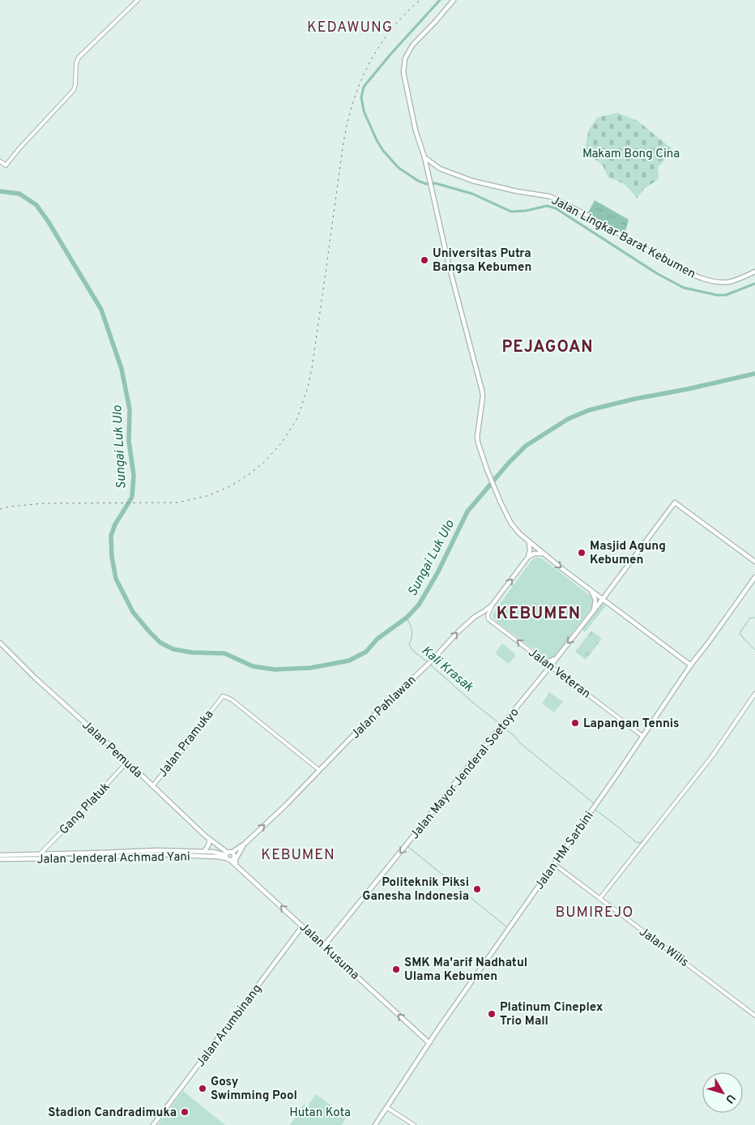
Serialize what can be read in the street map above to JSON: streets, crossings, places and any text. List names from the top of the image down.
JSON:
{
  "streets": {
    "main road": [
      "Jalan Lingkar Barat Kebumen",
      "Jalan Pahlawan",
      "Jalan Pemuda",
      "Jalan Mayor Jenderal Soetoyo",
      "Jalan HM Sarbini",
      "Jalan Jenderal Achmad Yani",
      "Jalan Kusuma",
      "Jalan Arumbinang"
    ],
    "street": [
      "Jalan Veteran",
      "Jalan Pramuka",
      "Gang Platuk",
      "Jalan Wilis"
    ]
  },
  "crossings": [
    ["Jalan Veteran", "Jalan Pahlawan"],
    ["Jalan Veteran", "Jalan Mayor Jenderal Soetoyo"],
    ["Jalan Veteran", "Jalan HM Sarbini"],
    ["Jalan Pahlawan", "Jalan Pramuka"],
    ["Jalan Pahlawan", "Jalan Mayor Jenderal Soetoyo"],
    ["Jalan Pramuka", "Jalan Pemuda"],
    ["Jalan Pemuda", "Gang Platuk"],
    ["Jalan Pemuda", "Jalan Jenderal Achmad Yani"],
    ["Jalan Pemuda", "Jalan Kusuma"],
    ["Jalan Mayor Jenderal Soetoyo", "Jalan Kusuma"],
    ["Gang Platuk", "Jalan Jenderal Achmad Yani"],
    ["Jalan HM Sarbini", "Jalan Wilis"],
    ["Jalan HM Sarbini", "Jalan Kusuma"],
    ["Jalan Jenderal Achmad Yani", "Jalan Kusuma"],
    ["Jalan Kusuma", "Jalan Arumbinang"]
  ],
  "one_way": [
    "Jalan Veteran",
    "Jalan Pahlawan",
    "Jalan Mayor Jenderal Soetoyo",
    "Jalan Kusuma"
  ],
  "districts": [
    "KEDAWUNG",
    "PEJAGOAN",
    "KEBUMEN",
    "KEBUMEN",
    "BUMIREJO"
  ],
  "water": ["Sungai Luk Ulo", "Kali Krasak"],
  "parks": ["Makam Bong Cina", "Hutan Kota"],
  "places": [
    "Universitas Putra Bangsa Kebumen",
    "Masjid Agung Kebumen",
    "Lapangan Tennis",
    "Politeknik Piksi Ganesha Indonesia",
    "SMK Ma'arif Nadhatul Ulama Kebumen",
    "Platinum Cineplex Trio Mall",
    "Gosy Swimming Pool",
    "Stadion Candradimuka"
  ],
  "north": "bottom right"
}
